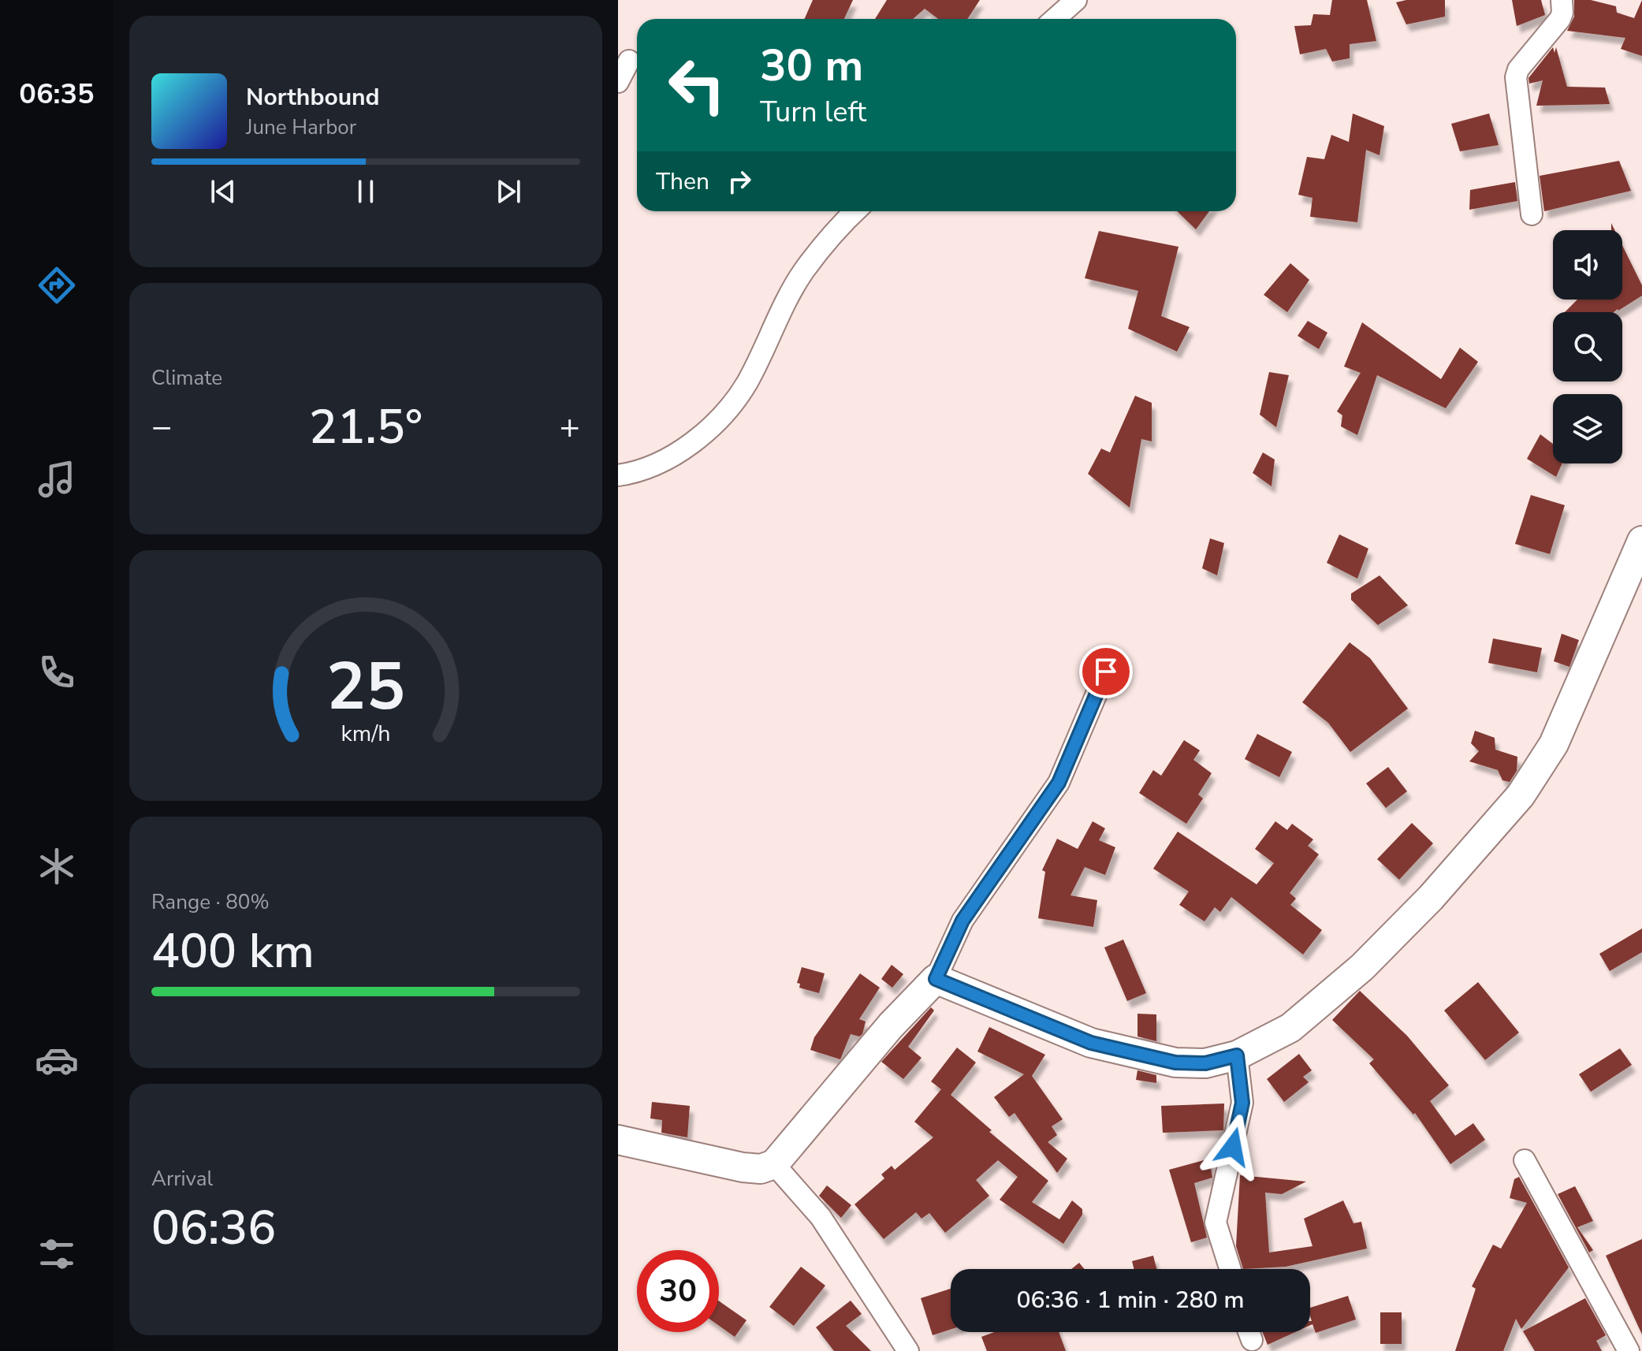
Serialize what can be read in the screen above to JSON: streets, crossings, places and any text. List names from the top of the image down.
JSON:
{
  "page": {
    "tabs": "06:35",
    "turn": ["30 m", "Turn left"],
    "song": ["Northbound", "June Harbor"],
    "then": "Then",
    "tile": [
      "Climate",
      ["Range · 80%", "400 km"],
      ["Arrival", "06:36"]
    ],
    "heat": ["−", "21.5°", "+"],
    "limit": "30",
    "trip": "06:36 · 1 min · 280 m",
    "gauge": ["25", "km/h"]
  }
}
